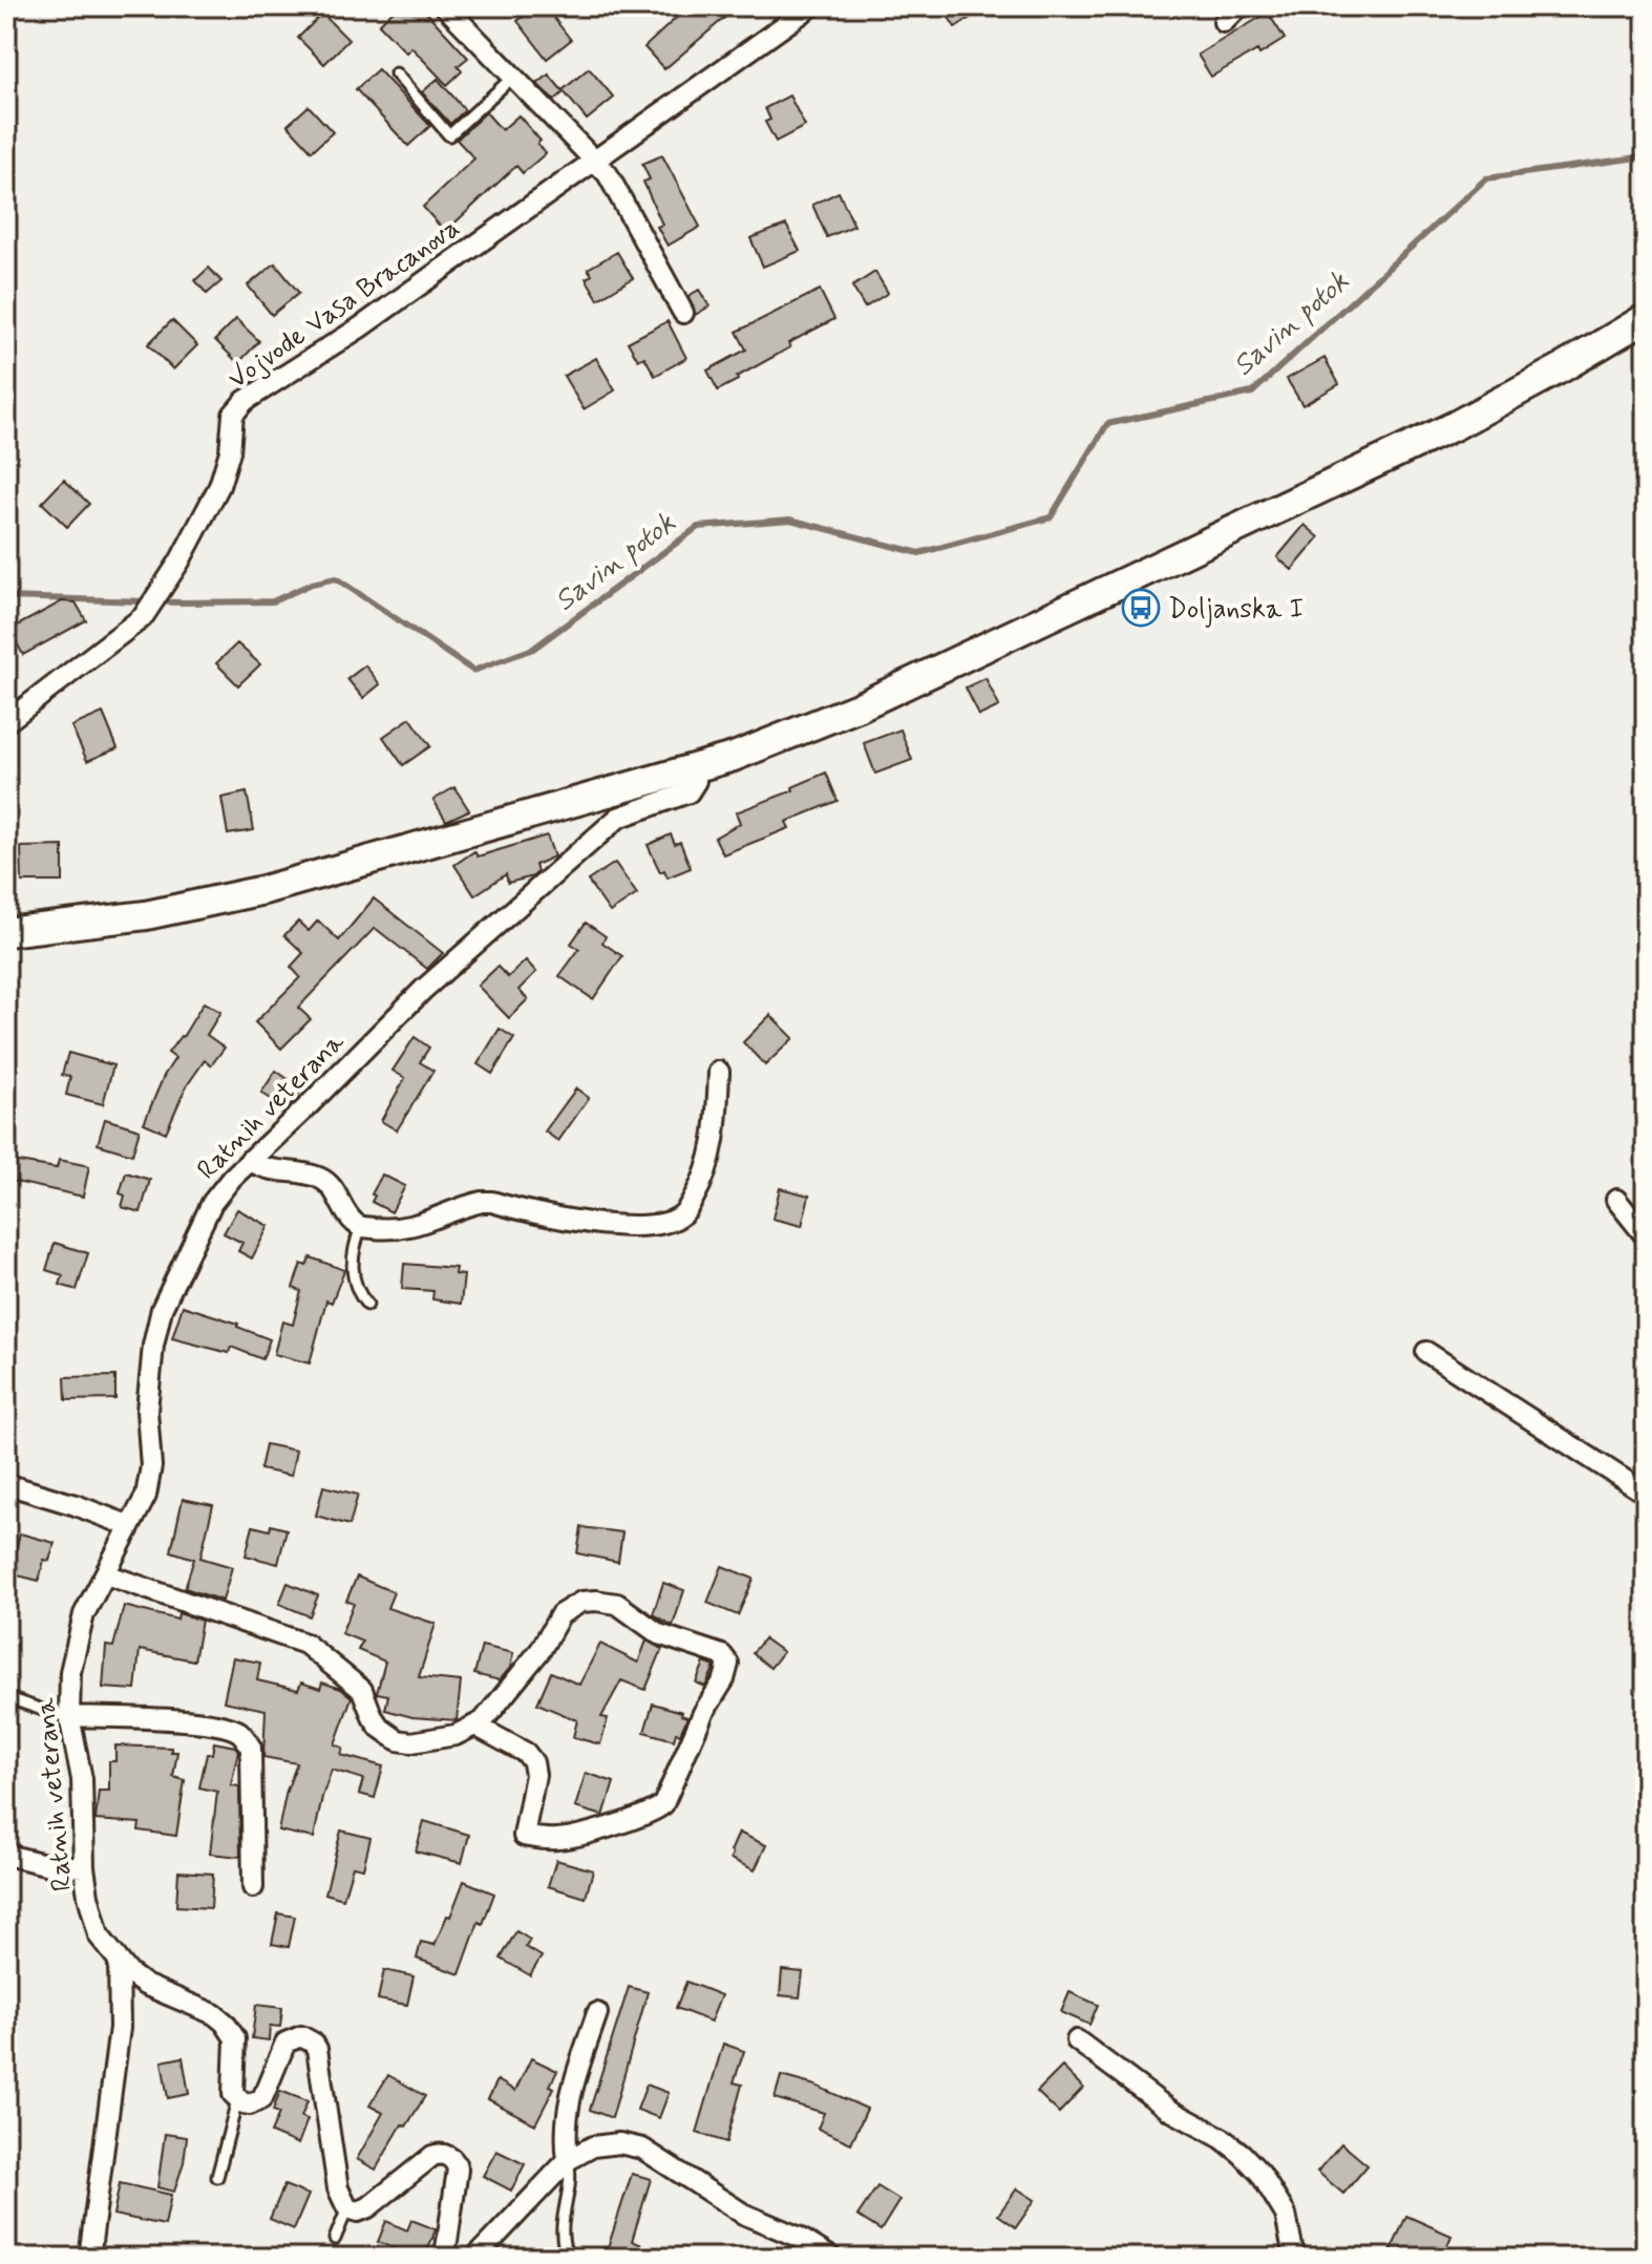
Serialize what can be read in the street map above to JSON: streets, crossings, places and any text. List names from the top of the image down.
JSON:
{
  "streets": {
    "street": ["Vojvode Vasa Bracanova", "Ratnih veterana"]
  },
  "water": ["Savin potok"],
  "places": {
    "bus stop": ["Doljanska I"]
  }
}
